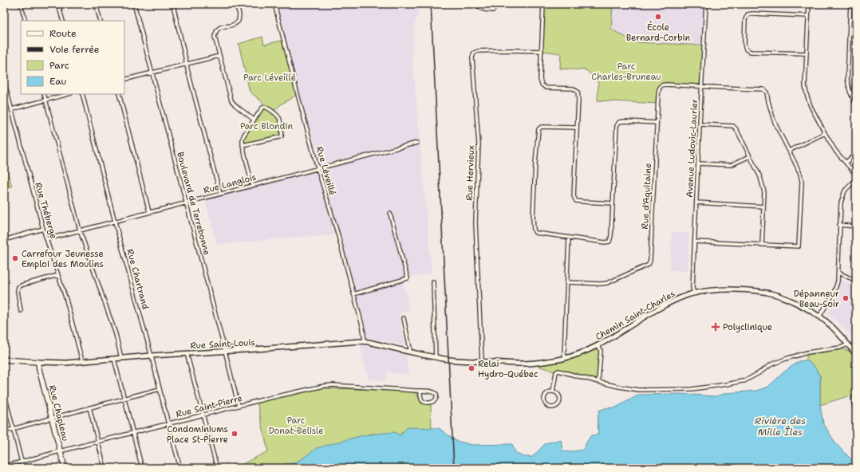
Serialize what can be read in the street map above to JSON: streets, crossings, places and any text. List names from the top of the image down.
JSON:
{
  "streets": {
    "main road": ["Chemin Saint-Charles", "Rue Saint-Louis", "Rue Chapleau"],
    "street": [
      "Avenue Ludovic-Laurier",
      "Rue Léveillé",
      "Rue Hervieux",
      "Rue Langlois",
      "Rue d'Aquitaine",
      "Boulevard de Terrebonne",
      "Rue Théberge",
      "Rue Chartrand",
      "Rue Saint-Pierre"
    ]
  },
  "crossings": [
    ["Avenue Ludovic-Laurier", "Rue d'Aquitaine"],
    ["Avenue Ludovic-Laurier", "Chemin Saint-Charles"],
    ["Rue Léveillé", "Rue Langlois"],
    ["Rue Léveillé", "Rue Saint-Louis"],
    ["Rue Hervieux", "Chemin Saint-Charles"],
    ["Rue Langlois", "Boulevard de Terrebonne"],
    ["Rue Langlois", "Rue Théberge"],
    ["Rue Langlois", "Rue Chartrand"],
    ["Boulevard de Terrebonne", "Rue Saint-Louis"],
    ["Boulevard de Terrebonne", "Rue Saint-Pierre"],
    ["Rue Théberge", "Rue Saint-Louis"],
    ["Rue Chartrand", "Rue Saint-Louis"],
    ["Rue Chartrand", "Rue Saint-Pierre"],
    ["Chemin Saint-Charles", "Rue Saint-Louis"],
    ["Rue Saint-Louis", "Rue Chapleau"],
    ["Rue Saint-Pierre", "Rue Chapleau"]
  ],
  "water": ["Rivière des Mille Îles"],
  "parks": [
    "Parc Charles-Bruneau",
    "Parc Léveillé",
    "Parc Blondin",
    "Parc Donat-Belisle"
  ],
  "places": {
    "other": [
      "École Bernard-Corbin",
      "Carrefour Jeunesse Emploi des Moulins",
      "Dépanneur Beau-Soir",
      "Relai Hydro-Québec",
      "Condominiums Place St-Pierre"
    ],
    "health": ["Polyclinique"]
  },
  "legend": [
    "Route",
    "Voie ferrée",
    "Parc",
    "Eau"
  ]
}
